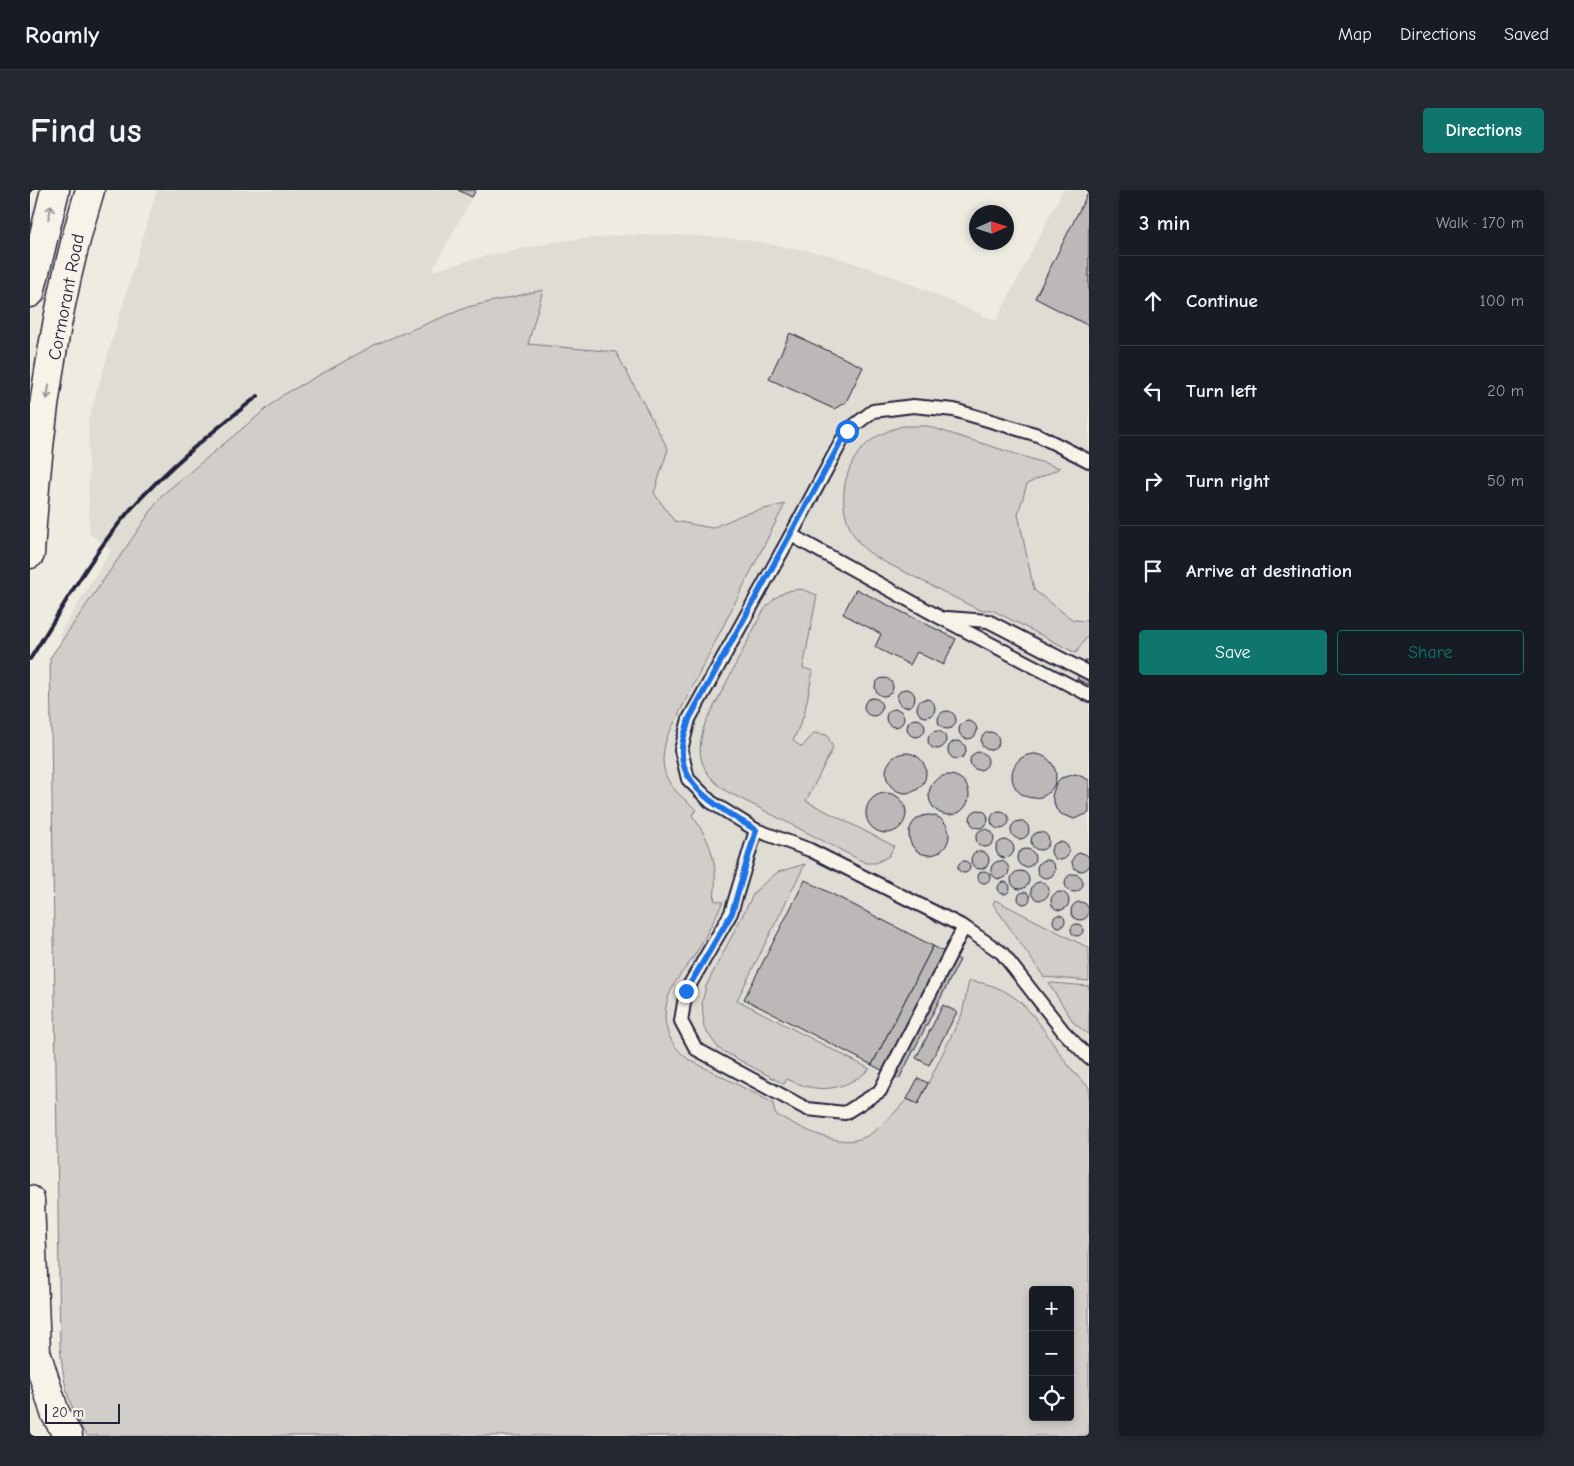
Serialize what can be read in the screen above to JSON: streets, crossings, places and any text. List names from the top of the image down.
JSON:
{
  "streets": {
    "main road": ["Cormorant Road"]
  },
  "scale_bar": "20 m",
  "north": "right",
  "page": {
    "header": "Roamly",
    "nav": ["Map", "Directions", "Saved"],
    "buttons": [
      "Directions",
      ["Save", "Share"]
    ],
    "title": "Find us",
    "heading": ["3 min", "Walk · 170 m"],
    "list": [
      ["Continue", "100 m"],
      ["Turn left", "20 m"],
      ["Turn right", "50 m"],
      "Arrive at destination"
    ],
    "map_buttons": ["+", "−"],
    "scale": "20 m"
  }
}
